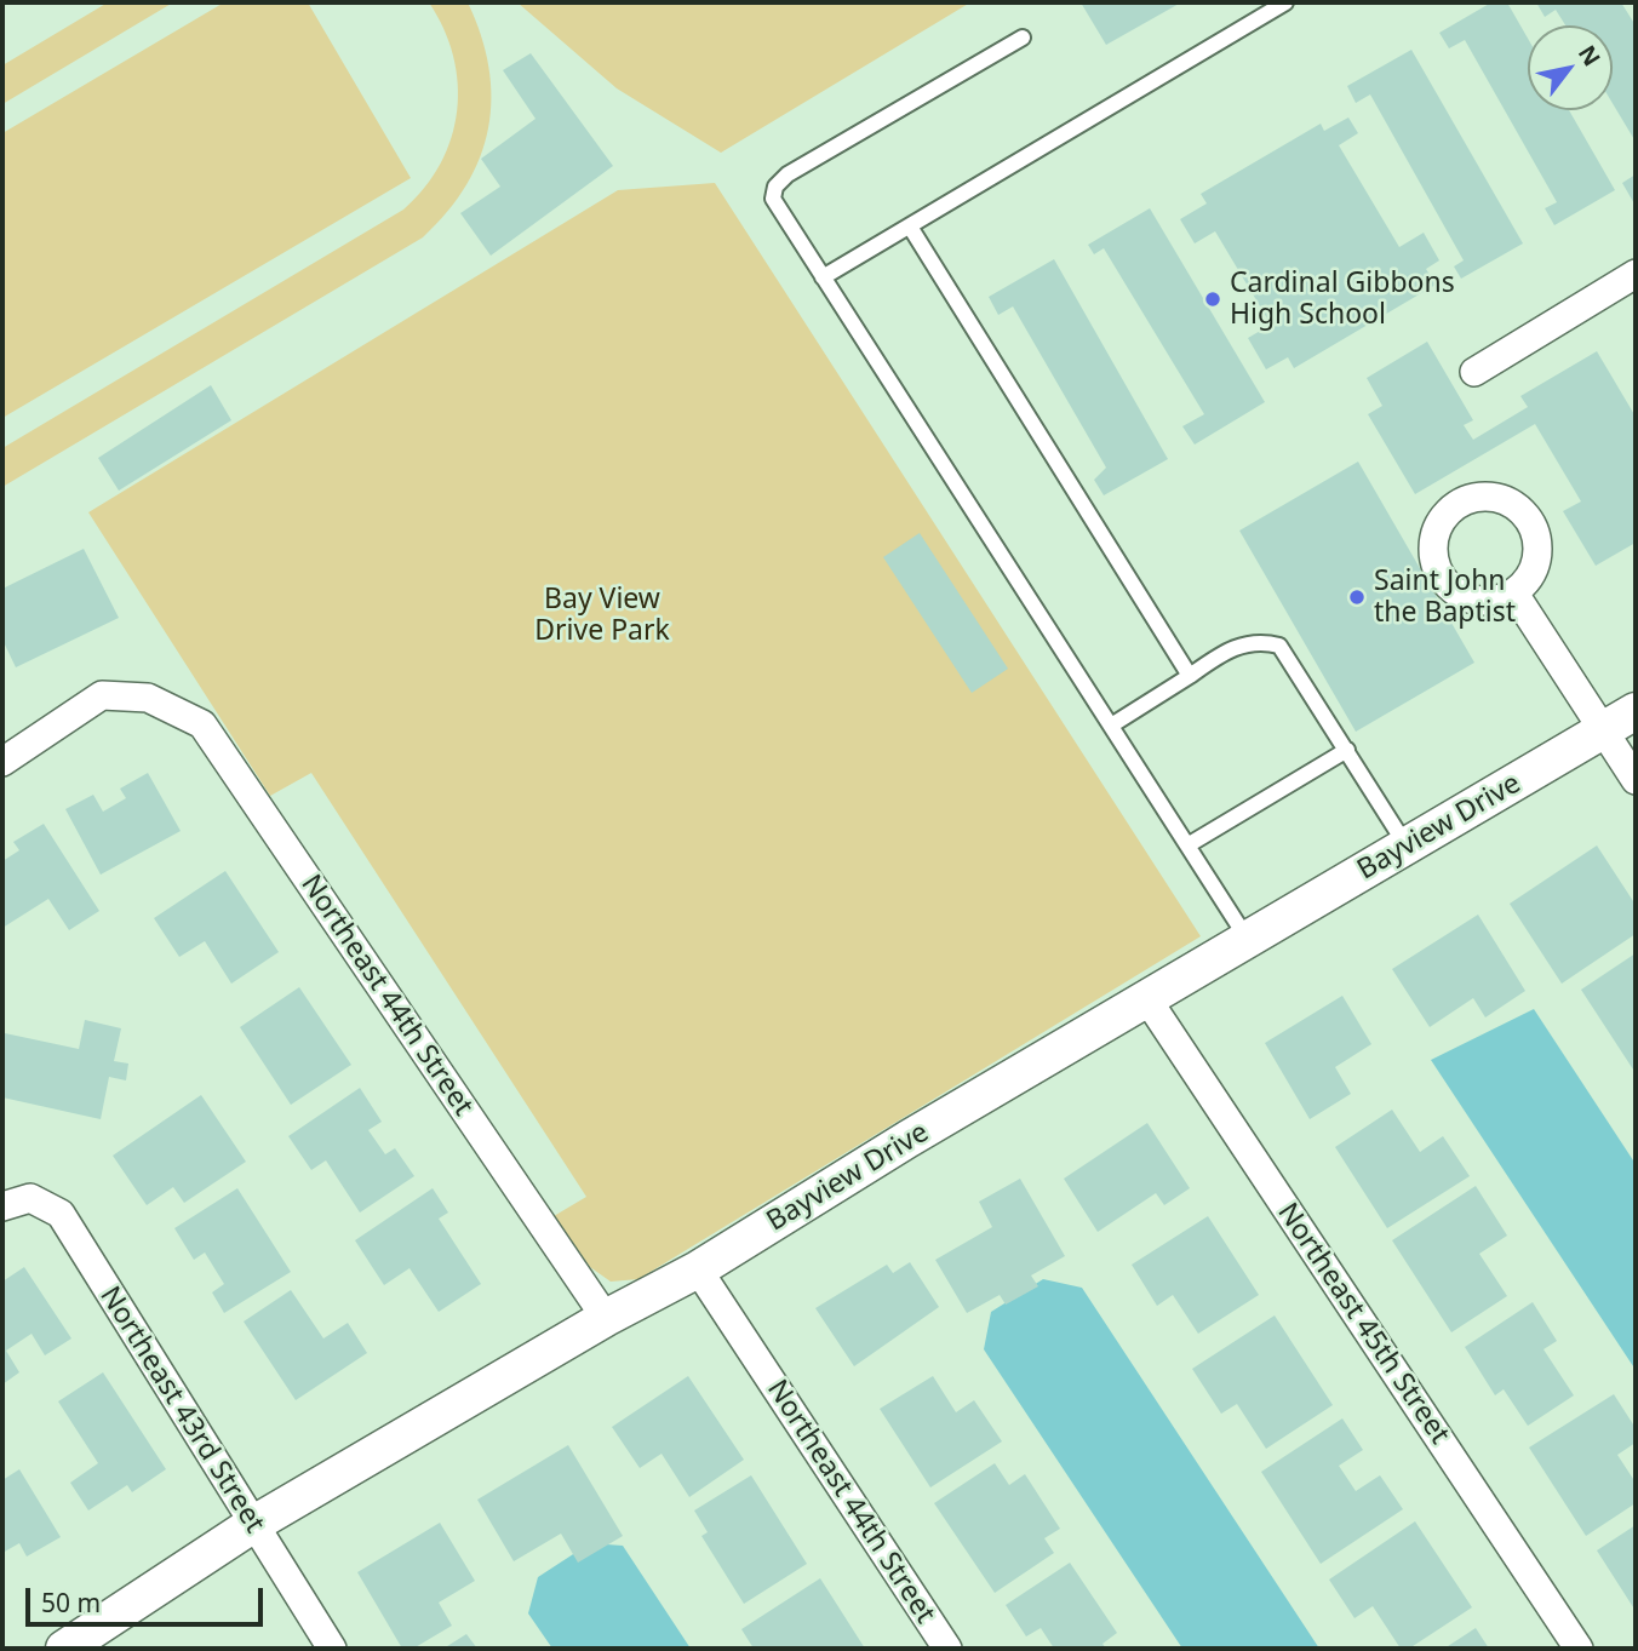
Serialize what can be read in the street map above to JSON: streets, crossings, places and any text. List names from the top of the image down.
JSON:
{
  "streets": {
    "street": [
      "Bayview Drive",
      "Northeast 44th Street",
      "Northeast 45th Street",
      "Northeast 43rd Street"
    ]
  },
  "crossings": [
    ["Bayview Drive", "Northeast 44th Street"],
    ["Bayview Drive", "Northeast 45th Street"],
    ["Bayview Drive", "Northeast 43rd Street"]
  ],
  "parks": ["Bay View Drive Park"],
  "places": ["Cardinal Gibbons High School", "Saint John the Baptist"],
  "scale_bar": "50 m",
  "north": "top right"
}
